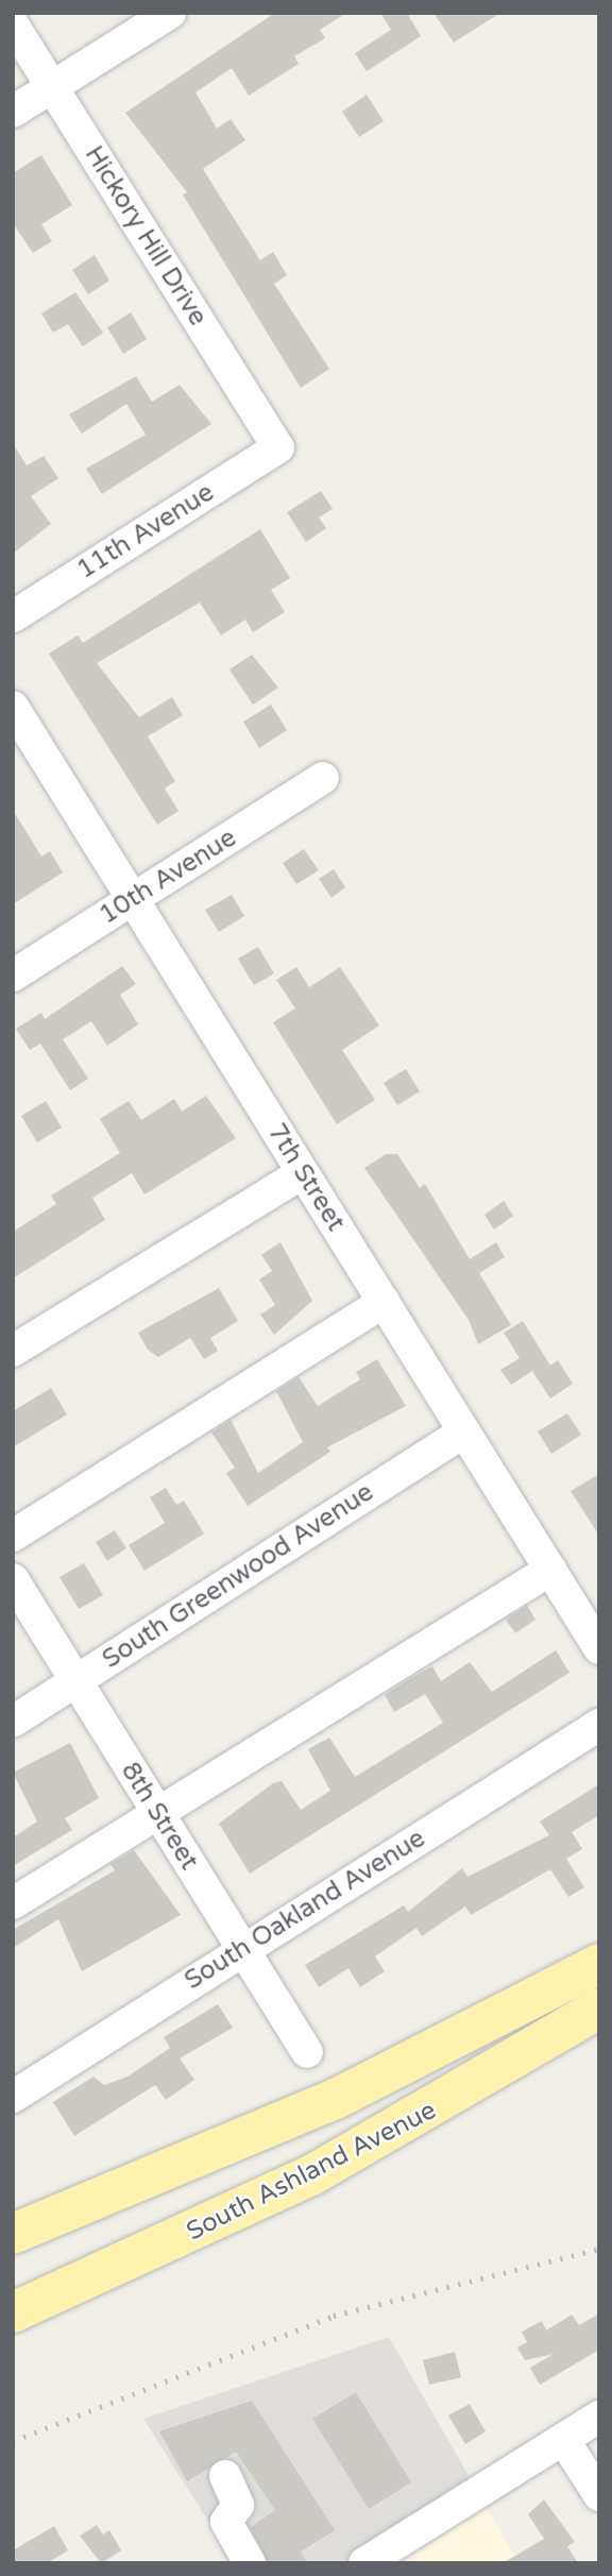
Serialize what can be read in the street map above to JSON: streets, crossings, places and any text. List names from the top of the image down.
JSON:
{
  "streets": {
    "main road": ["South Ashland Avenue"],
    "street": [
      "Hickory Hill Drive",
      "11th Avenue",
      "10th Avenue",
      "7th Street",
      "South Greenwood Avenue",
      "8th Street",
      "South Oakland Avenue"
    ]
  },
  "crossings": [
    ["Hickory Hill Drive", "11th Avenue"],
    ["10th Avenue", "7th Street"],
    ["7th Street", "South Greenwood Avenue"],
    ["South Greenwood Avenue", "8th Street"],
    ["8th Street", "South Oakland Avenue"]
  ]
}
